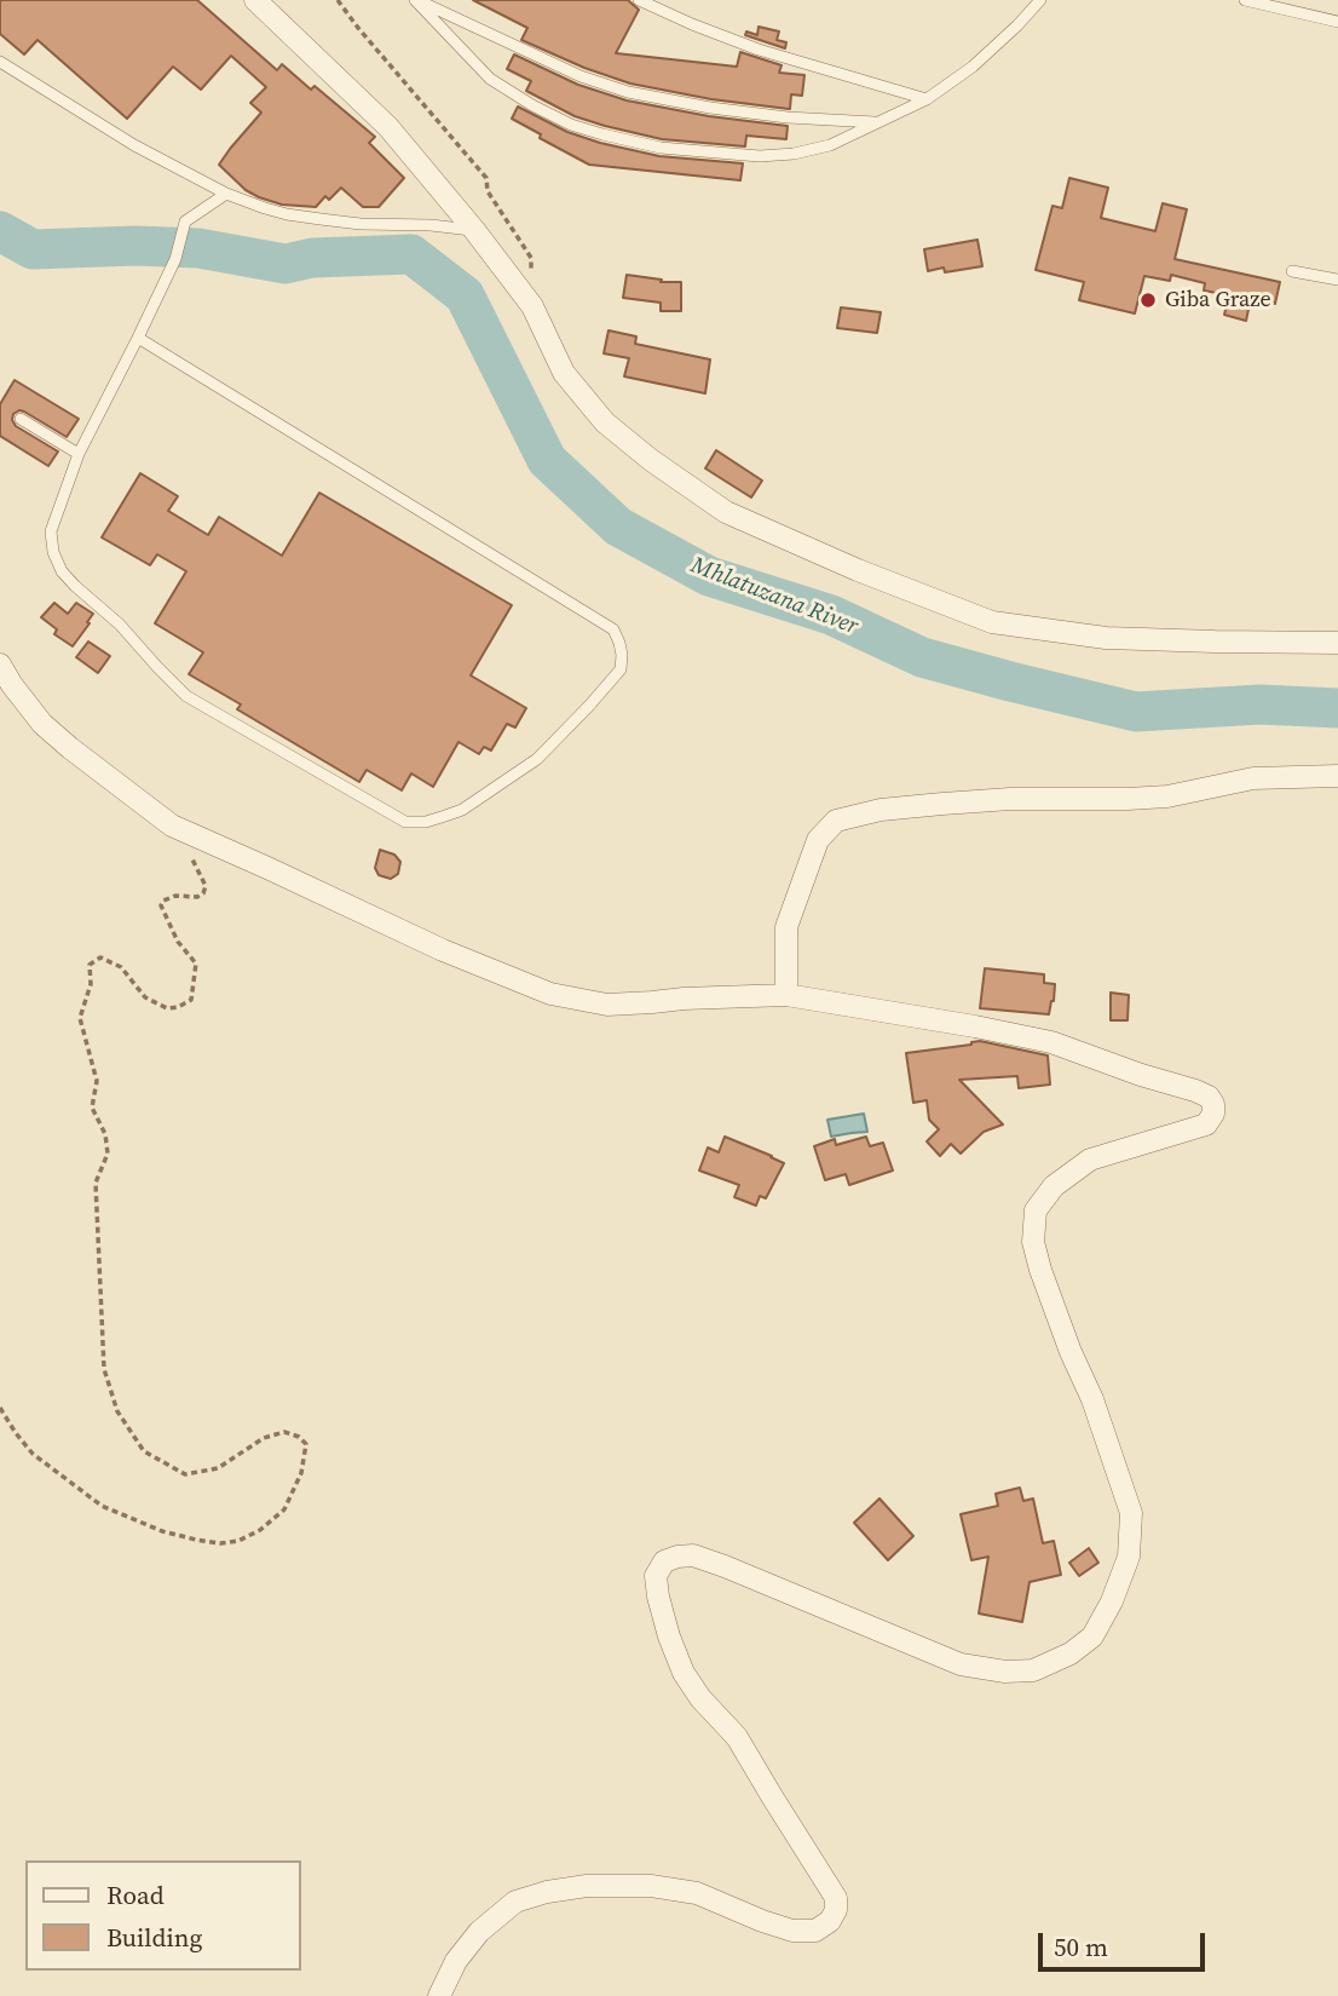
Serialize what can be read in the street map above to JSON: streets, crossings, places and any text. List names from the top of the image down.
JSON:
{
  "water": ["Mhlatuzana River"],
  "places": ["Giba Graze"],
  "legend": ["Road", "Building"],
  "scale_bar": "50 m"
}
